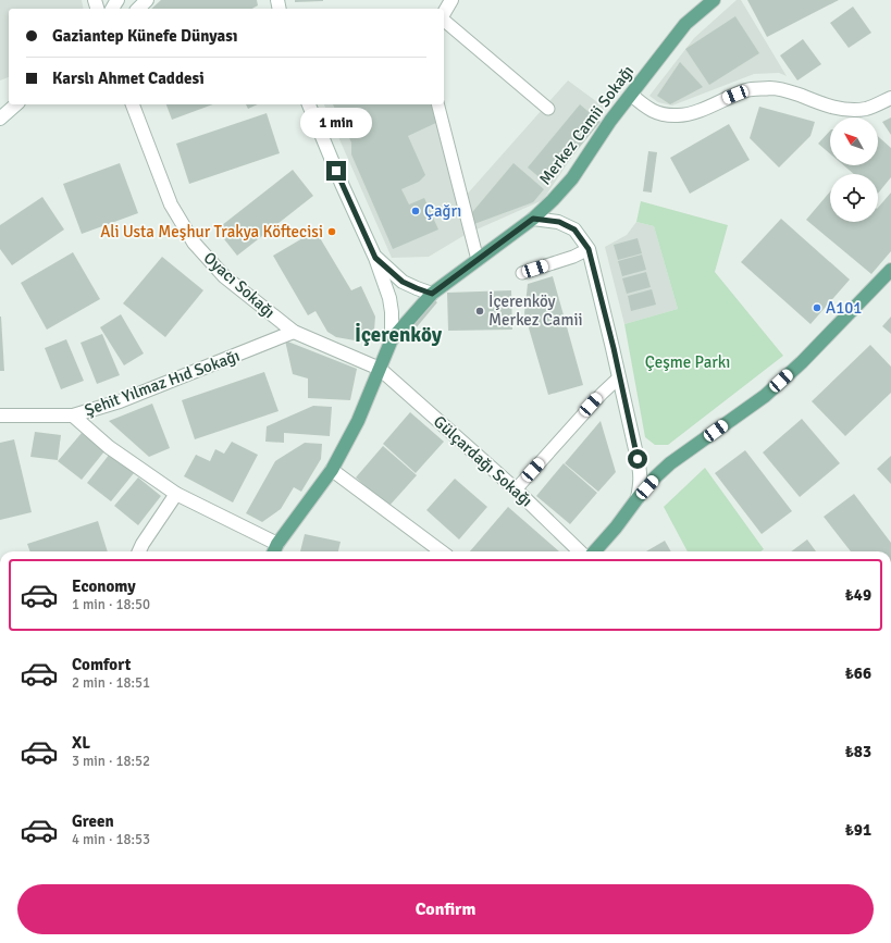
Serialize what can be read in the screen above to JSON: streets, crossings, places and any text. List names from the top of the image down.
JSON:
{
  "streets": {
    "main road": ["Merkez Camii Sokağı"],
    "street": ["Oyacı Sokağı", "Şehit Yılmaz Hıd Sokağı", "Gülçardağı Sokağı"]
  },
  "crossings": [
    ["Merkez Camii Sokağı", "Oyacı Sokağı"],
    ["Merkez Camii Sokağı", "Gülçardağı Sokağı"],
    ["Oyacı Sokağı", "Şehit Yılmaz Hıd Sokağı"],
    ["Oyacı Sokağı", "Gülçardağı Sokağı"]
  ],
  "districts": ["İçerenköy"],
  "parks": ["Çeşme Parkı"],
  "places": [
    "Çağrı",
    "Ali Usta Meşhur Trakya Köftecisi",
    "A101",
    "İçerenköy Merkez Camii"
  ],
  "north": "top left",
  "page": {
    "banner": ["Gaziantep Künefe Dünyası", "Karslı Ahmet Caddesi"],
    "bubble": "1 min",
    "list": [
      {
        "name": "Economy",
        "note": "1 min · 18:50",
        "value": "₺49"
      },
      {
        "name": "Comfort",
        "note": "2 min · 18:51",
        "value": "₺66"
      },
      {
        "name": "XL",
        "note": "3 min · 18:52",
        "value": "₺83"
      },
      {
        "name": "Green",
        "note": "4 min · 18:53",
        "value": "₺91"
      }
    ],
    "buttons": "Confirm"
  }
}
